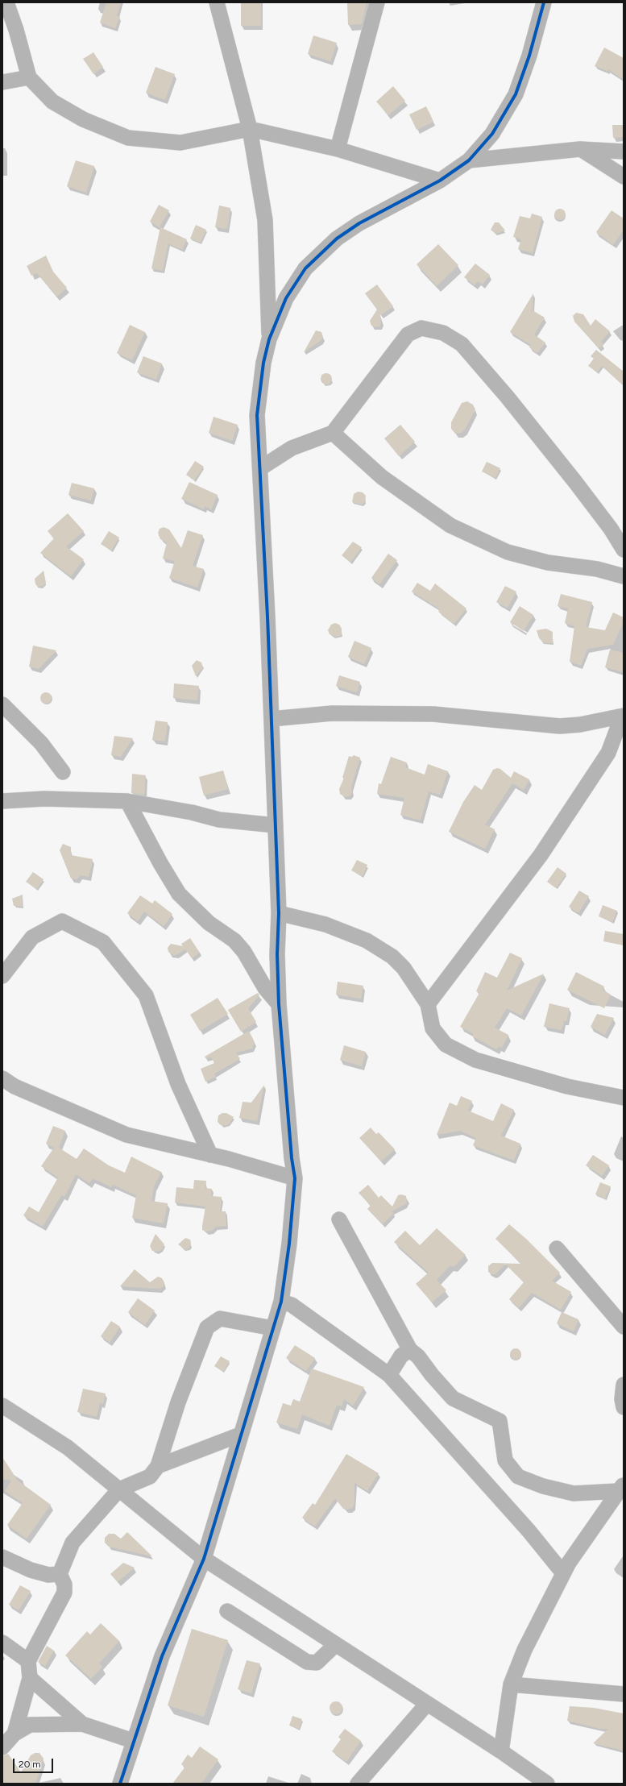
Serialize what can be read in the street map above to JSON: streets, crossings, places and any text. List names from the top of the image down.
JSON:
{
  "scale_bar": "20 m"
}
